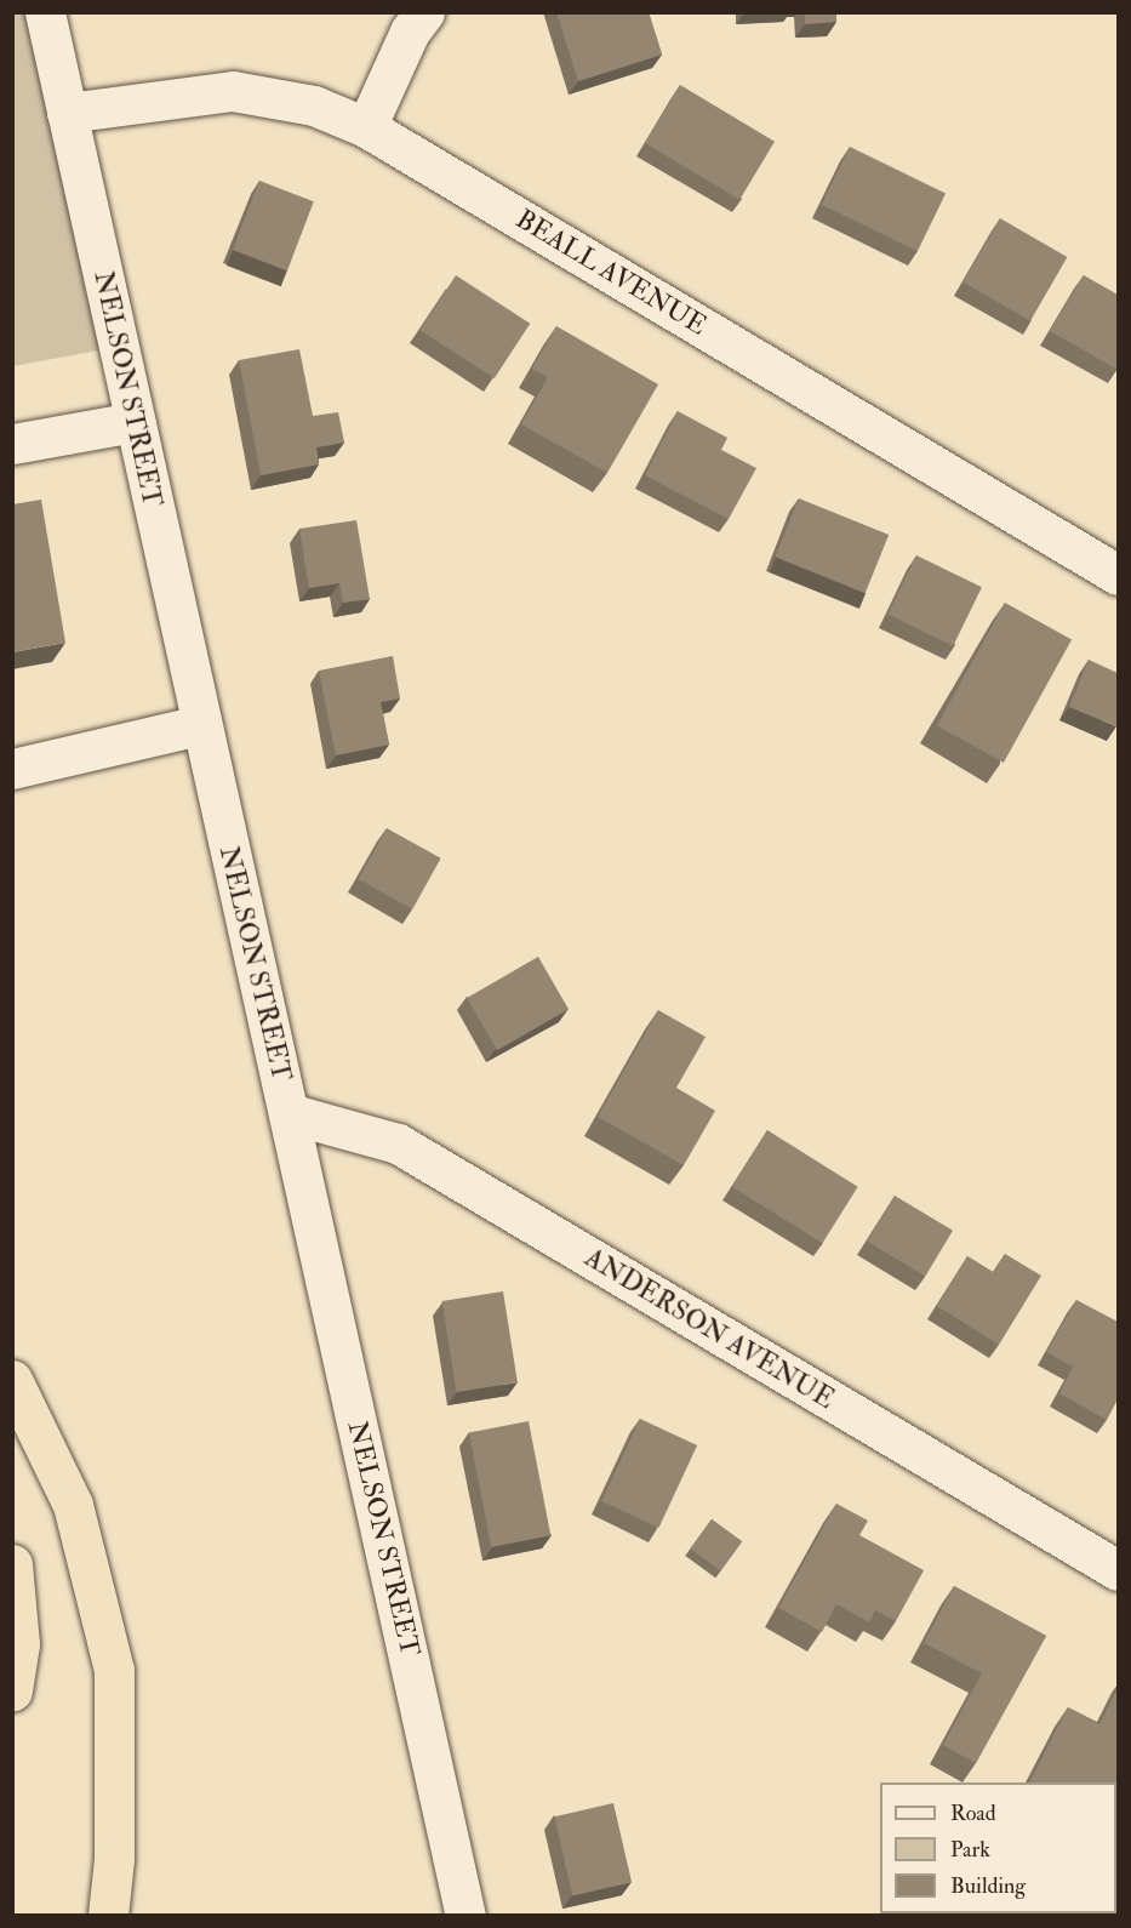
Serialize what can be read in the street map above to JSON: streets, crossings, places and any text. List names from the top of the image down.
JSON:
{
  "streets": {
    "street": ["BEALL AVENUE", "NELSON STREET", "ANDERSON AVENUE"]
  },
  "crossings": [
    ["BEALL AVENUE", "NELSON STREET"],
    ["NELSON STREET", "ANDERSON AVENUE"]
  ],
  "legend": ["Road", "Park", "Building"]
}
